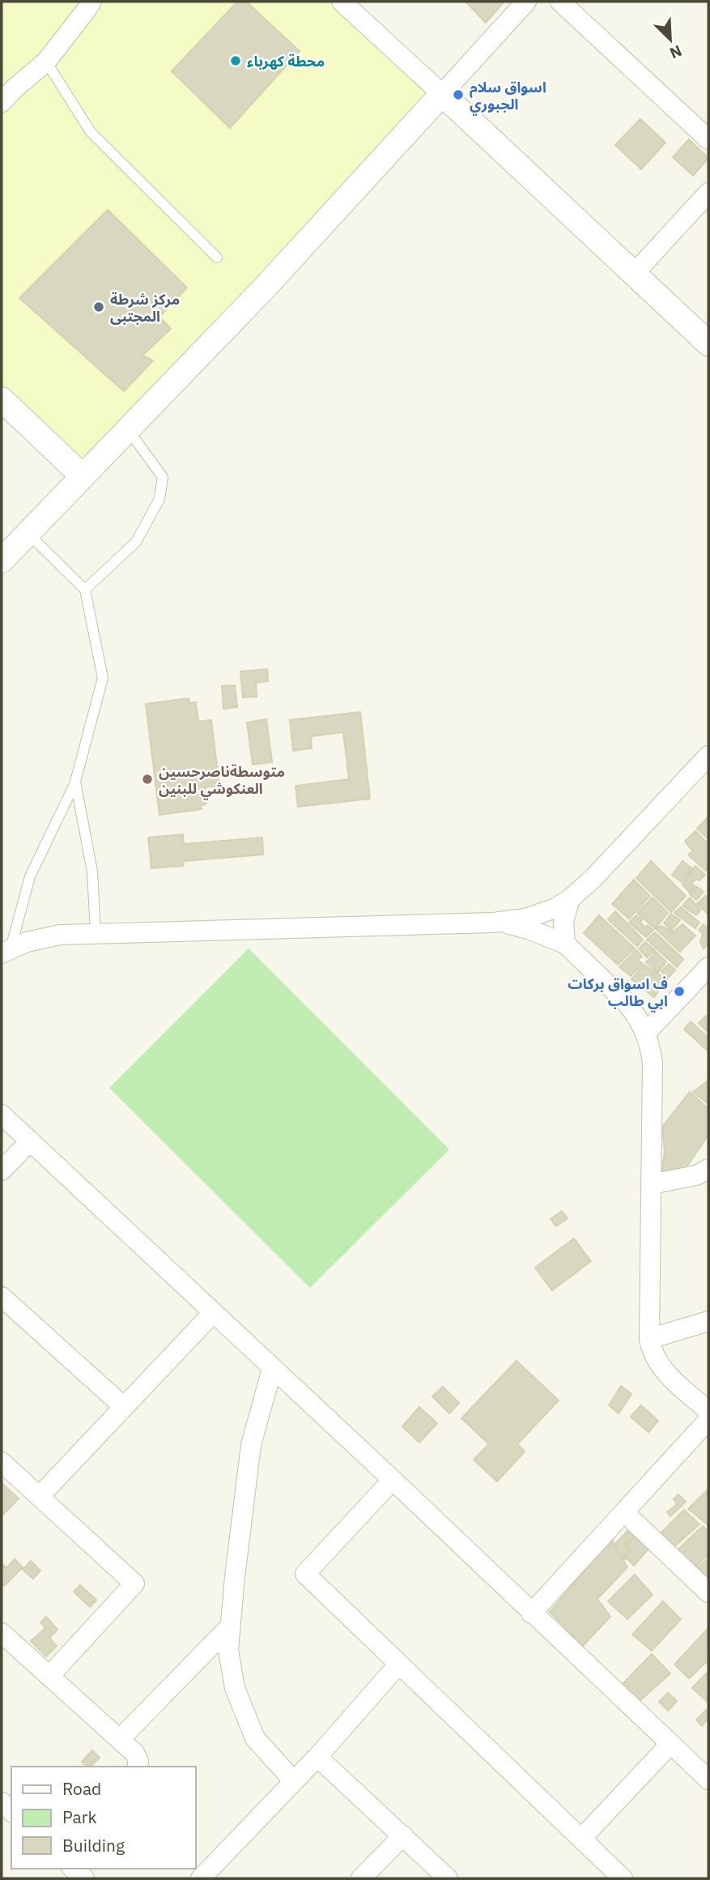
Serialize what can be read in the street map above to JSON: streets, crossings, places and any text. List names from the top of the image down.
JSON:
{
  "places": [
    "محطة كهرباء",
    "اسواق سلام الجبوري",
    "مركز شرطة المجتبى",
    "متوسطةناصرحسين العنكوشي للبنين",
    "ف اسواق بركات ابي طالب"
  ],
  "legend": ["Road", "Park", "Building"],
  "north": "bottom right"
}
